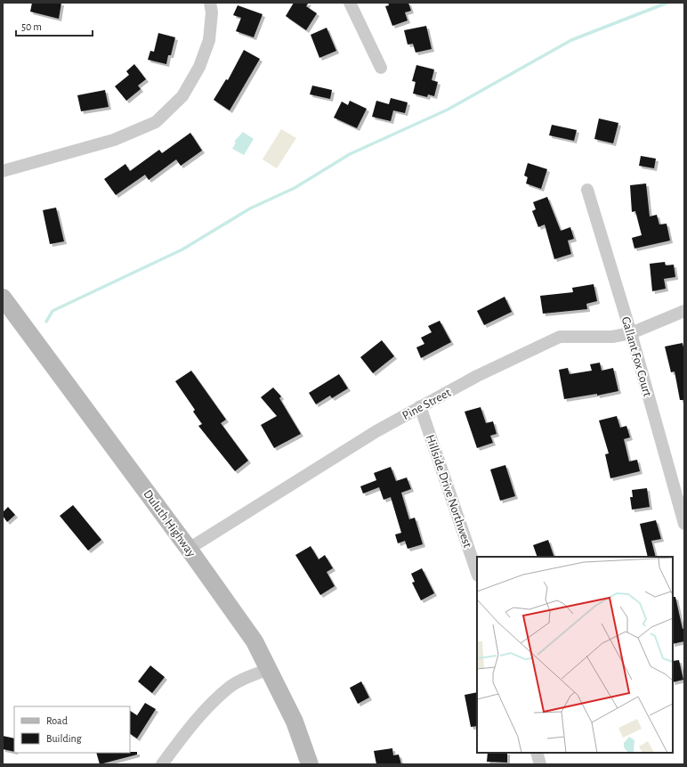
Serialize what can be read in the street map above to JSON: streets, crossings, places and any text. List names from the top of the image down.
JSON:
{
  "streets": {
    "main road": ["Duluth Highway"],
    "street": ["Gallant Fox Court", "Pine Street", "Hillside Drive Northwest"]
  },
  "crossings": [
    ["Gallant Fox Court", "Pine Street"],
    ["Pine Street", "Hillside Drive Northwest"],
    ["Pine Street", "Duluth Highway"]
  ],
  "legend": ["Road", "Building"],
  "scale_bar": "50 m"
}
